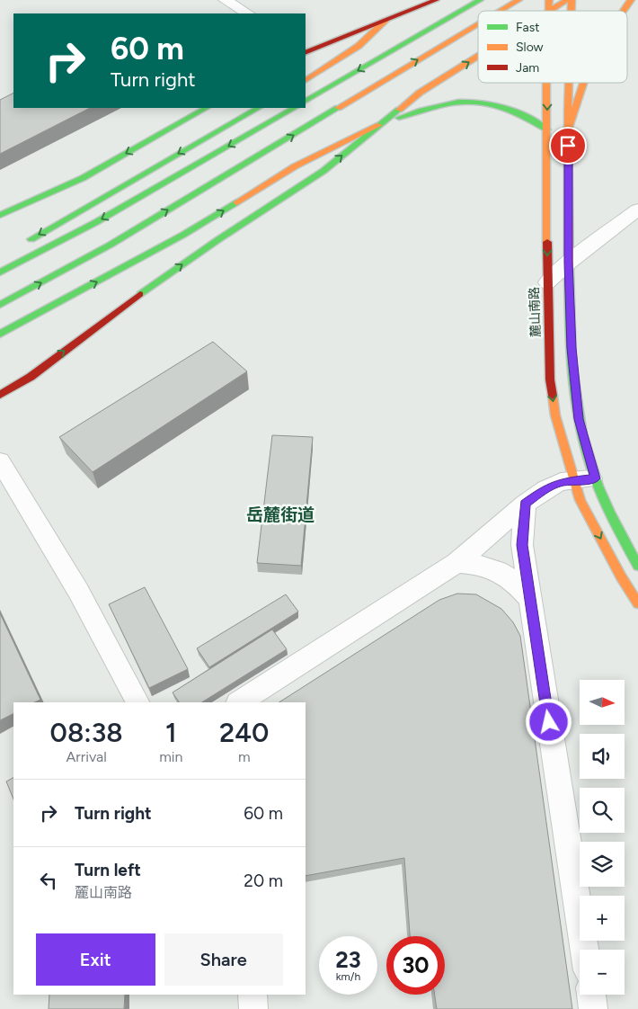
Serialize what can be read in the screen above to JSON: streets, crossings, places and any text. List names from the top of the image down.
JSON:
{
  "streets": {
    "main road": ["麓山南路"]
  },
  "districts": ["岳麓街道"],
  "legend": ["Fast", "Slow", "Jam"],
  "north": "right",
  "page": {
    "turn": ["60 m", "Turn right"],
    "map_buttons": ["+", "−"],
    "eta": [
      "08:38",
      "Arrival",
      "1",
      "min",
      "240",
      "m"
    ],
    "list": [
      {
        "name": "Turn right",
        "value": "60 m"
      },
      {
        "name": "Turn left",
        "note": "麓山南路",
        "value": "20 m"
      }
    ],
    "buttons": ["Exit", "Share"],
    "speed": "23 km/h",
    "limit": "30"
  }
}
